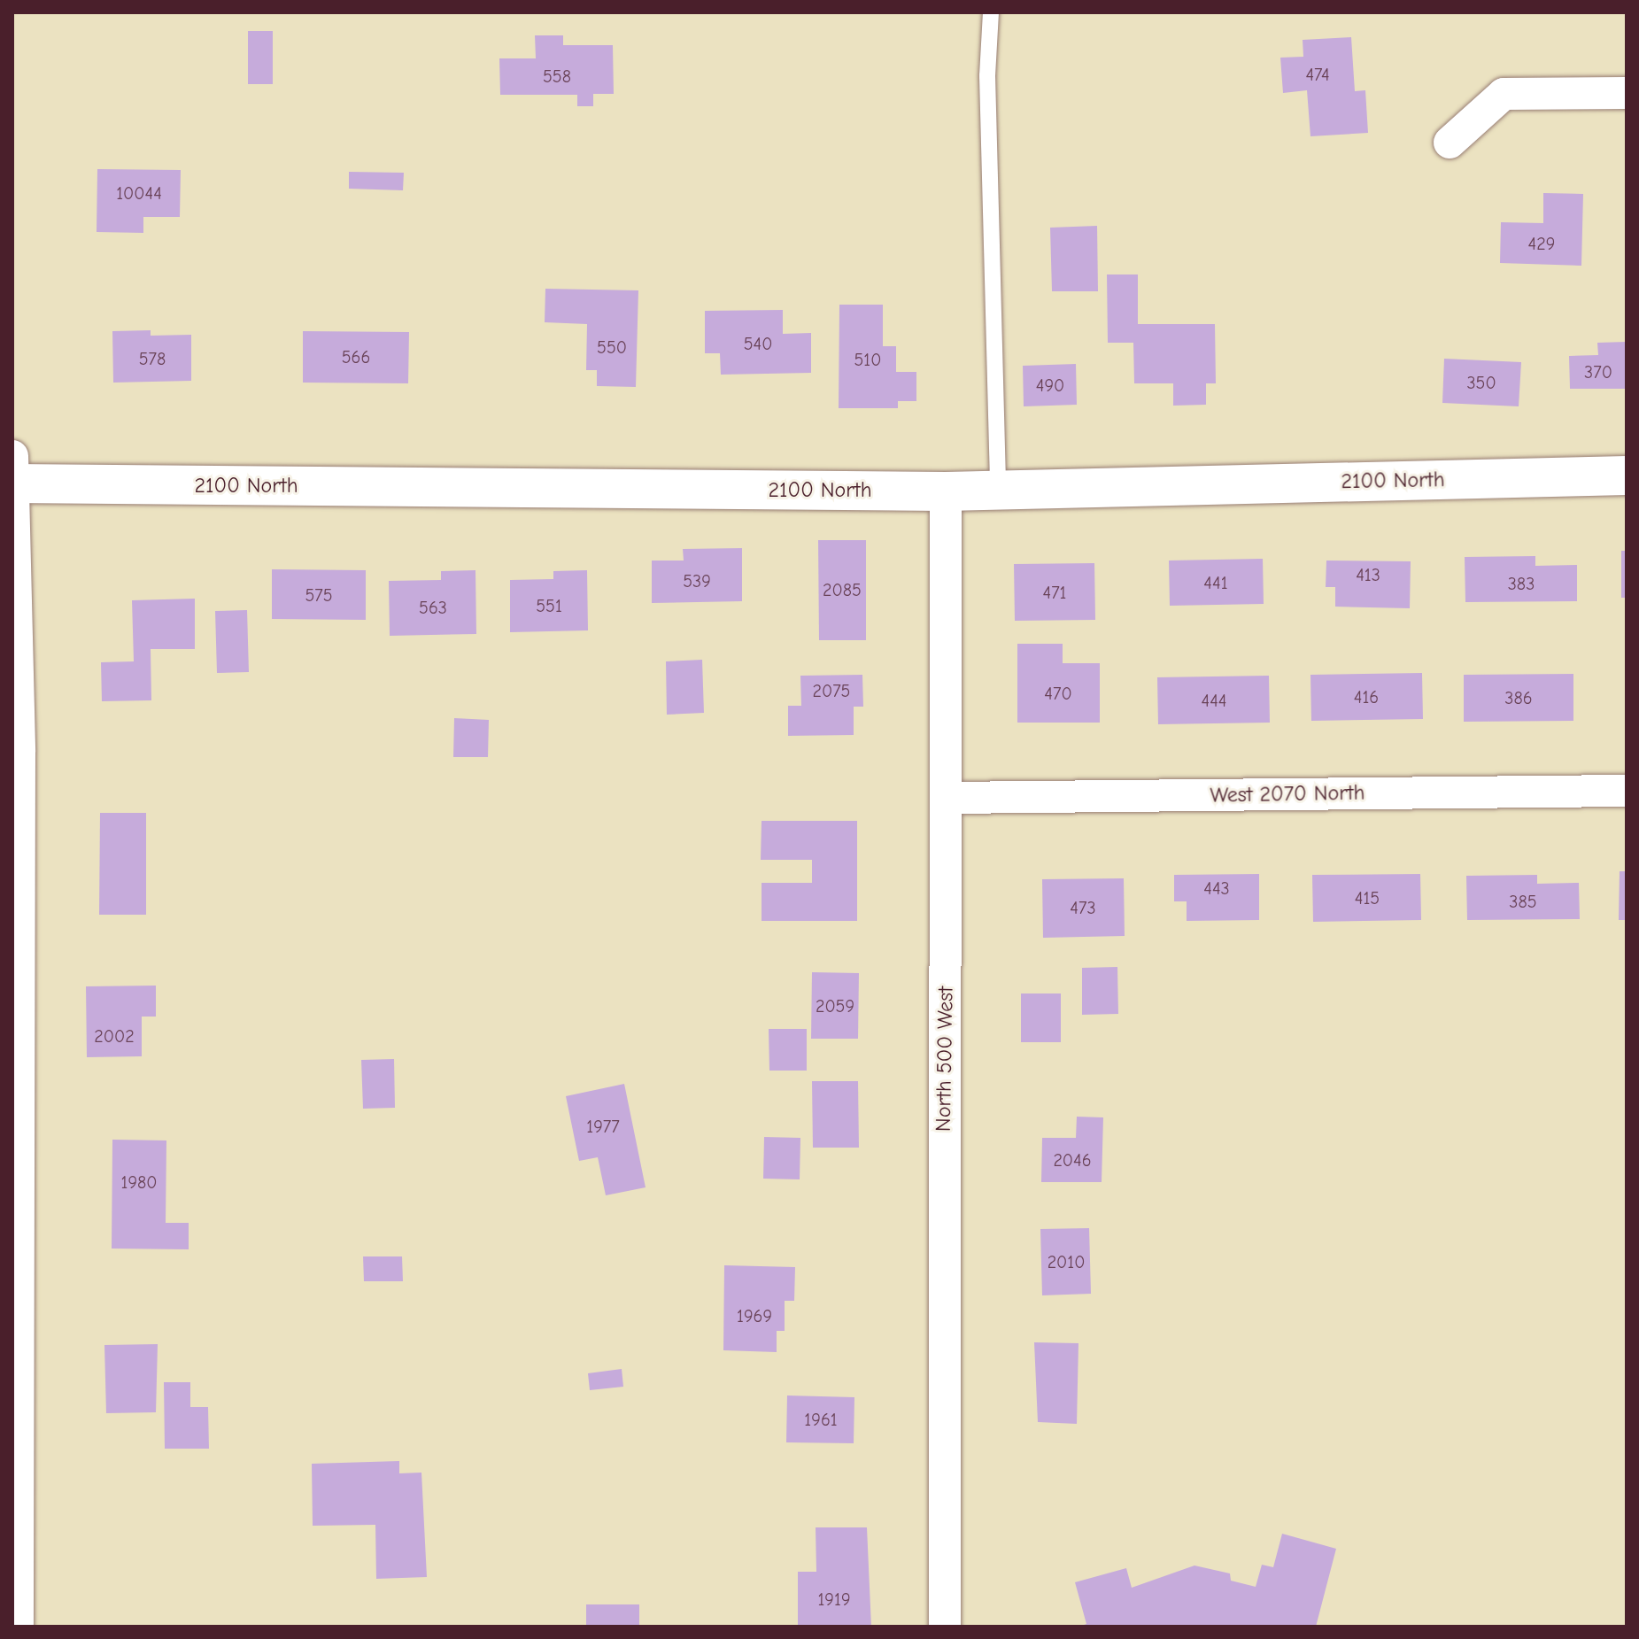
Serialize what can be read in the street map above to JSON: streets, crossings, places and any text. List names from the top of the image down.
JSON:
{
  "streets": {
    "street": ["2100 North", "West 2070 North", "North 500 West"]
  },
  "crossings": [
    ["2100 North", "North 500 West"],
    ["West 2070 North", "North 500 West"]
  ],
  "house_numbers": [
    "474",
    "558",
    "10044",
    "429",
    "540",
    "550",
    "566",
    "578",
    "510",
    "370",
    "350",
    "490",
    "413",
    "539",
    "441",
    "383",
    "2085",
    "471",
    "575",
    "551",
    "563",
    "2075",
    "470",
    "416",
    "386",
    "444",
    "443",
    "415",
    "385",
    "473",
    "2059",
    "2002",
    "1977",
    "2046",
    "1980",
    "2010",
    "1969",
    "1961",
    "1919"
  ]
}
